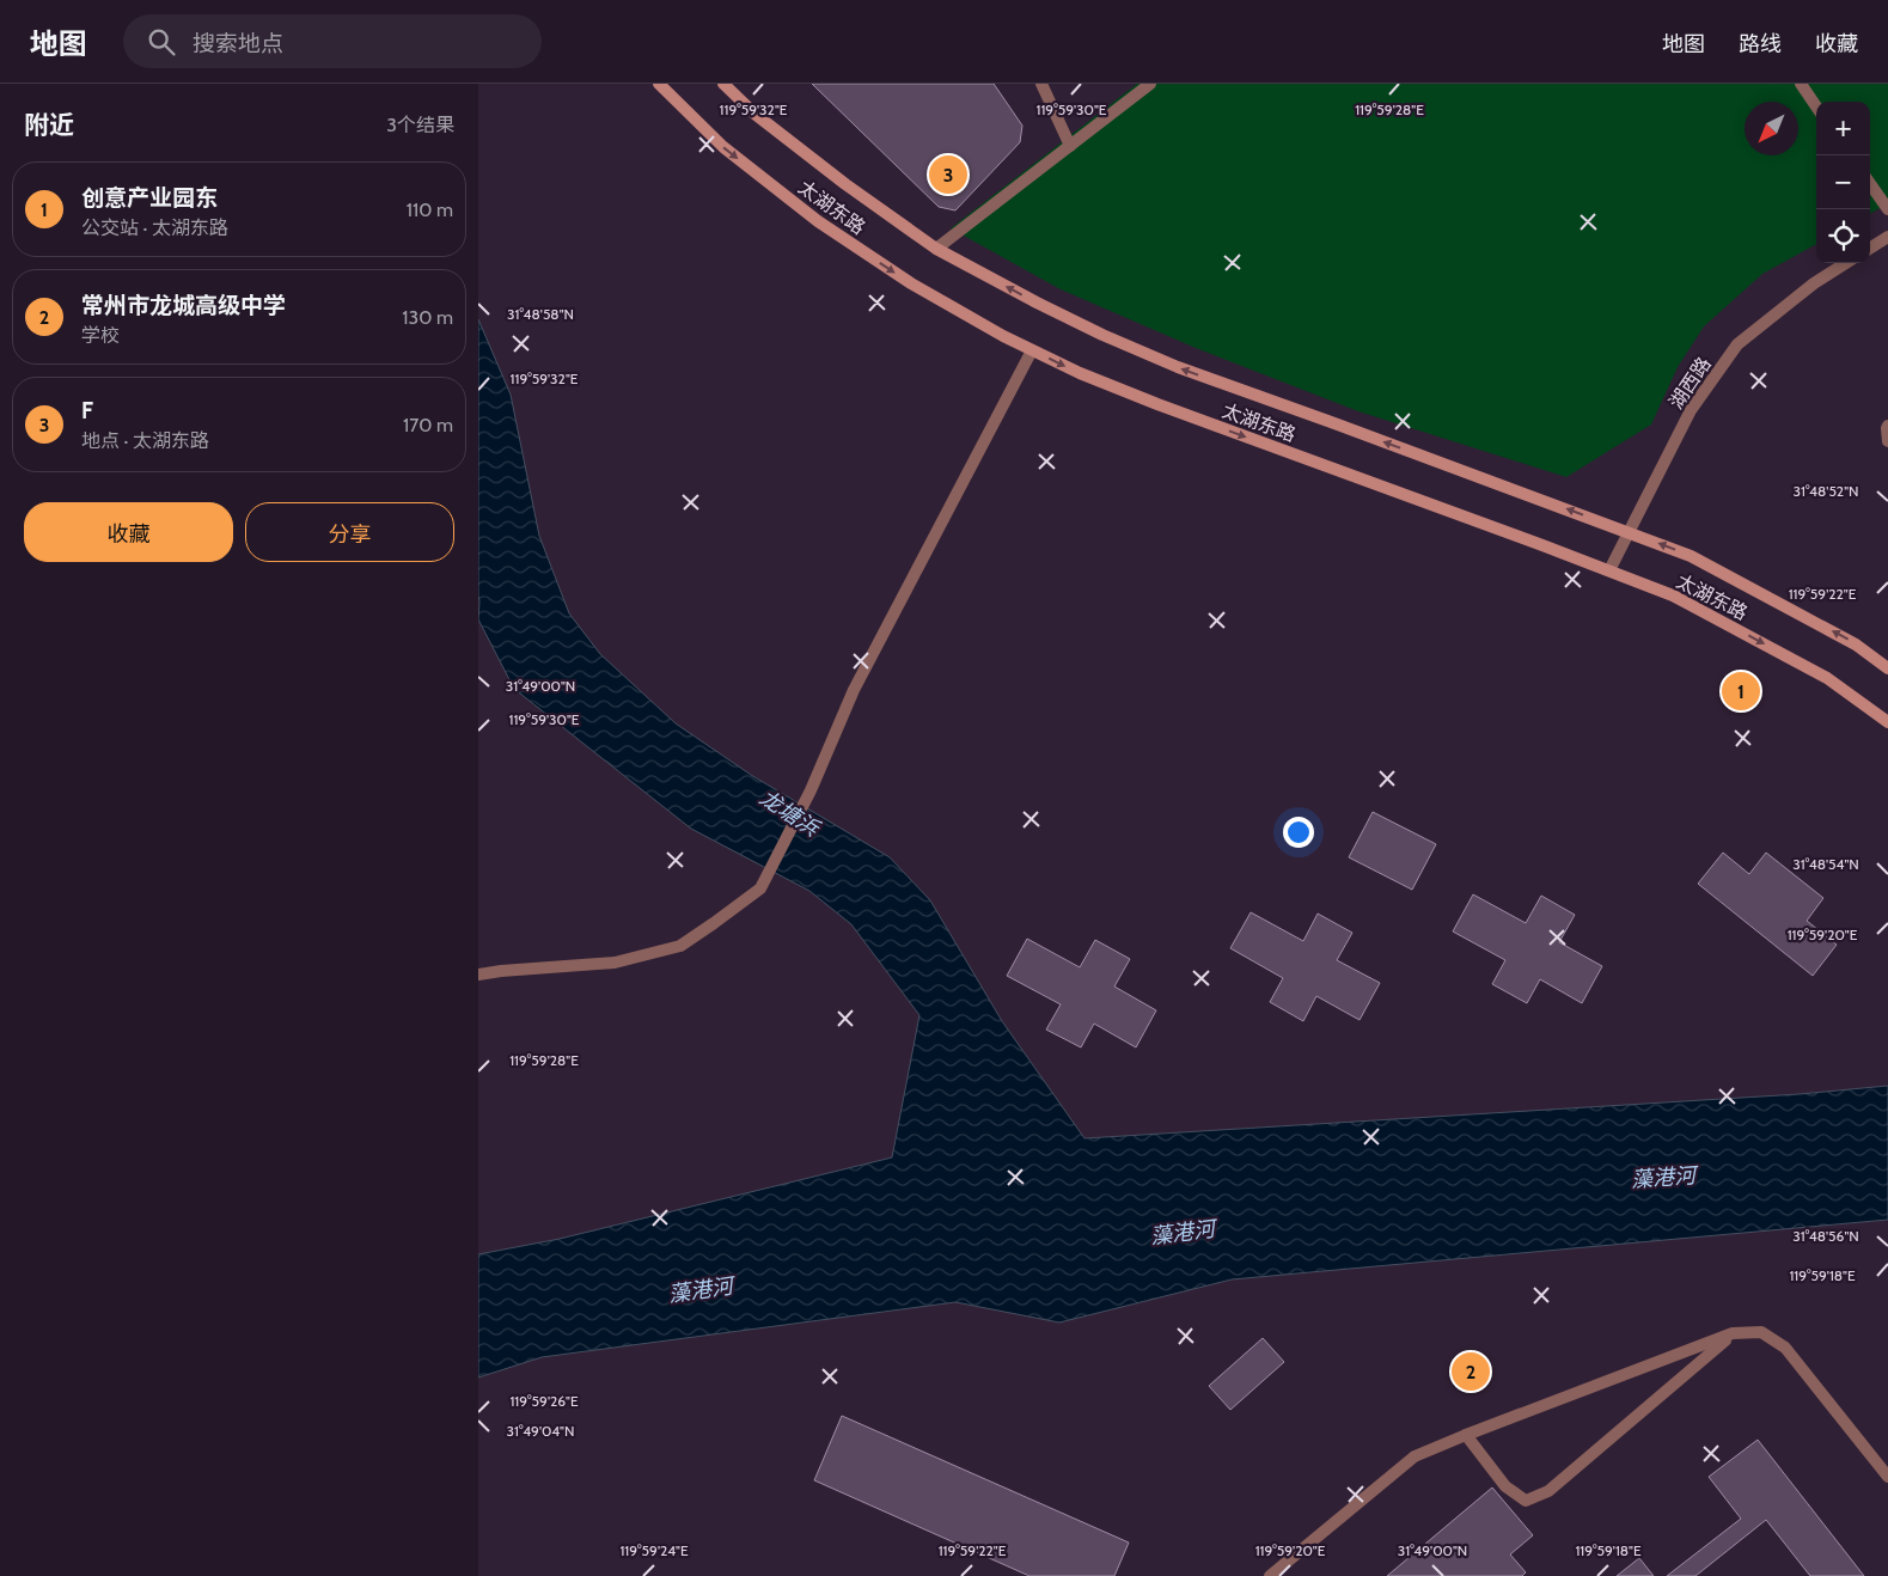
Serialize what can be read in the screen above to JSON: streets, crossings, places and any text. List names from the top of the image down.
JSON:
{
  "streets": {
    "main road": ["太湖东路"],
    "street": ["湖西路"]
  },
  "crossings": [
    ["太湖东路", "湖西路"]
  ],
  "water": ["龙塘浜", "藻港河"],
  "north": "bottom left",
  "page": {
    "header": "地图",
    "search": "搜索地点",
    "nav": ["地图", "路线", "收藏"],
    "heading": ["附近", "3个结果"],
    "map_buttons": ["+", "−"],
    "pins": ["3", "1", "2"],
    "list": [
      {
        "mark": "1",
        "name": "创意产业园东",
        "note": "公交站 · 太湖东路",
        "value": "110 m"
      },
      {
        "mark": "2",
        "name": "常州市龙城高级中学",
        "note": "学校",
        "value": "130 m"
      },
      {
        "mark": "3",
        "name": "F",
        "note": "地点 · 太湖东路",
        "value": "170 m"
      }
    ],
    "buttons": ["收藏", "分享"]
  },
  "coordinates": [
    "119°59'32\"E",
    "119°59'30\"E",
    "119°59'28\"E",
    "31°48'58\"N",
    "31°48'52\"N",
    "119°59'22\"E",
    "31°49'00\"N",
    "31°48'54\"N",
    "119°59'20\"E",
    "31°48'56\"N",
    "119°59'18\"E",
    "119°59'26\"E",
    "31°49'04\"N",
    "119°59'24\"E"
  ]
}
